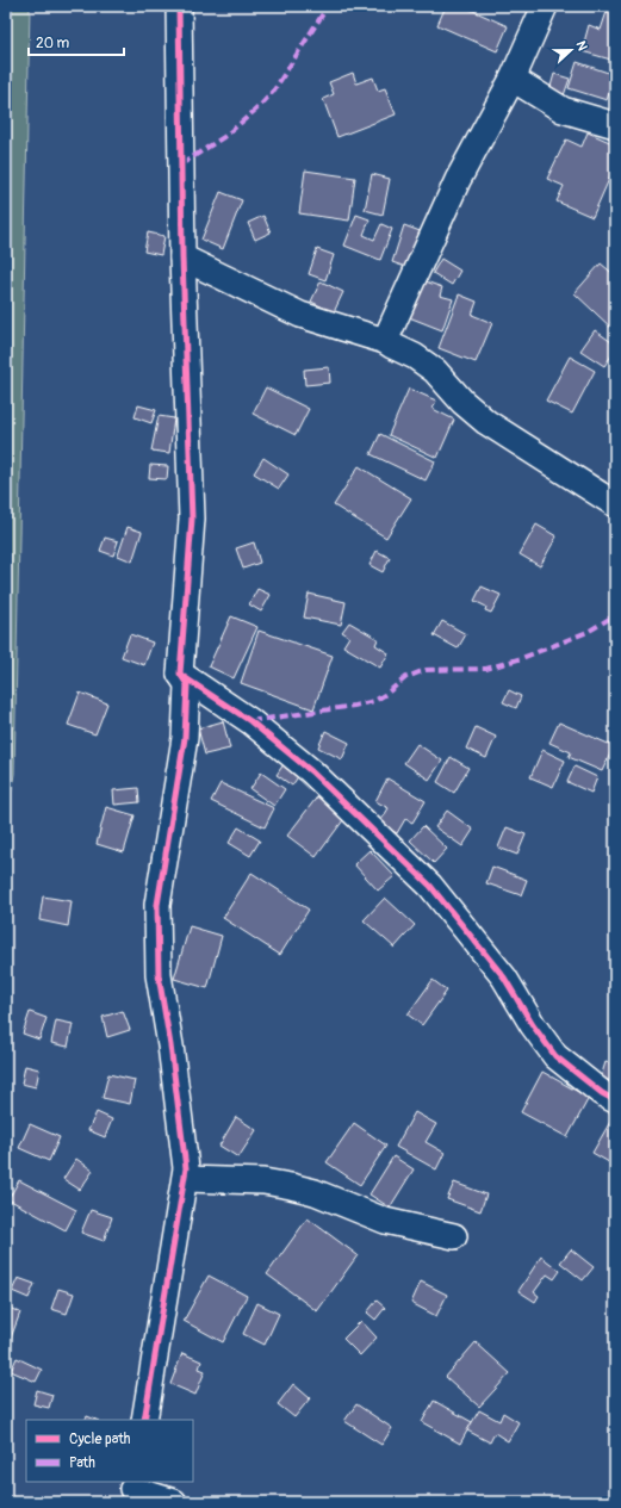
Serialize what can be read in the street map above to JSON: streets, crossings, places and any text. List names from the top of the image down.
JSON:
{
  "legend": ["Cycle path", "Path"],
  "scale_bar": "20 m",
  "north": "right"
}
